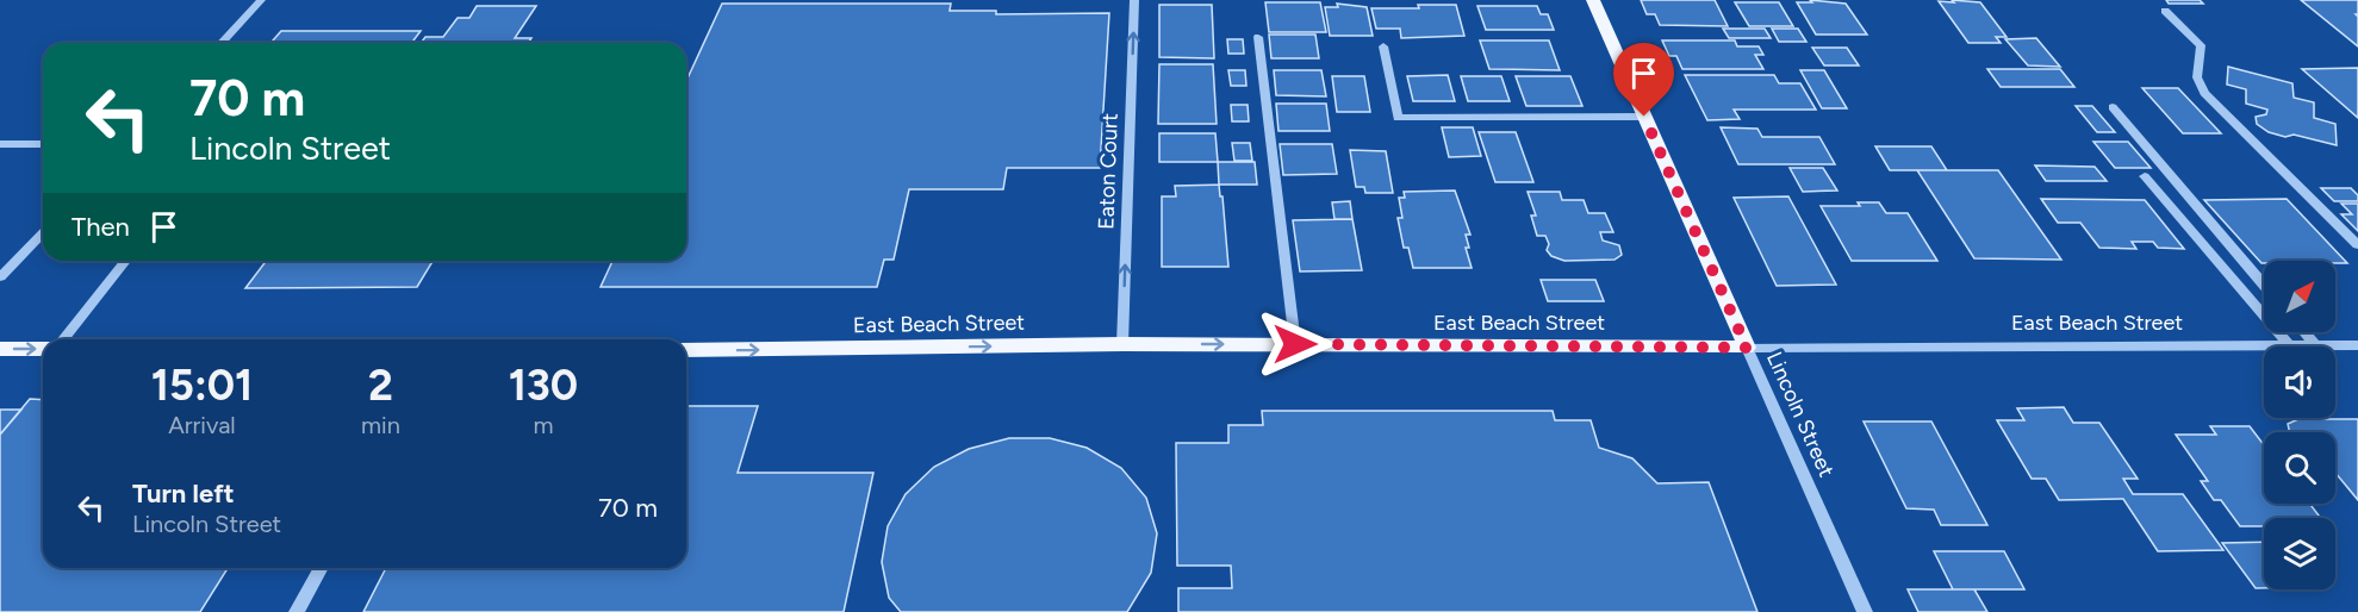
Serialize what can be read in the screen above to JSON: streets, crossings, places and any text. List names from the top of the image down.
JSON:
{
  "streets": {
    "main road": ["East Beach Street", "Lincoln Street"],
    "street": ["Eaton Court"]
  },
  "crossings": [
    ["Eaton Court", "East Beach Street"],
    ["East Beach Street", "Lincoln Street"]
  ],
  "one_way": ["Eaton Court", "East Beach Street"],
  "north": "top right",
  "page": {
    "turn": ["70 m", "Lincoln Street"],
    "then": "Then",
    "eta": [
      "15:01",
      "Arrival",
      "2",
      "min",
      "130",
      "m"
    ],
    "list": [
      {
        "name": "Turn left",
        "note": "Lincoln Street",
        "value": "70 m"
      }
    ]
  }
}
